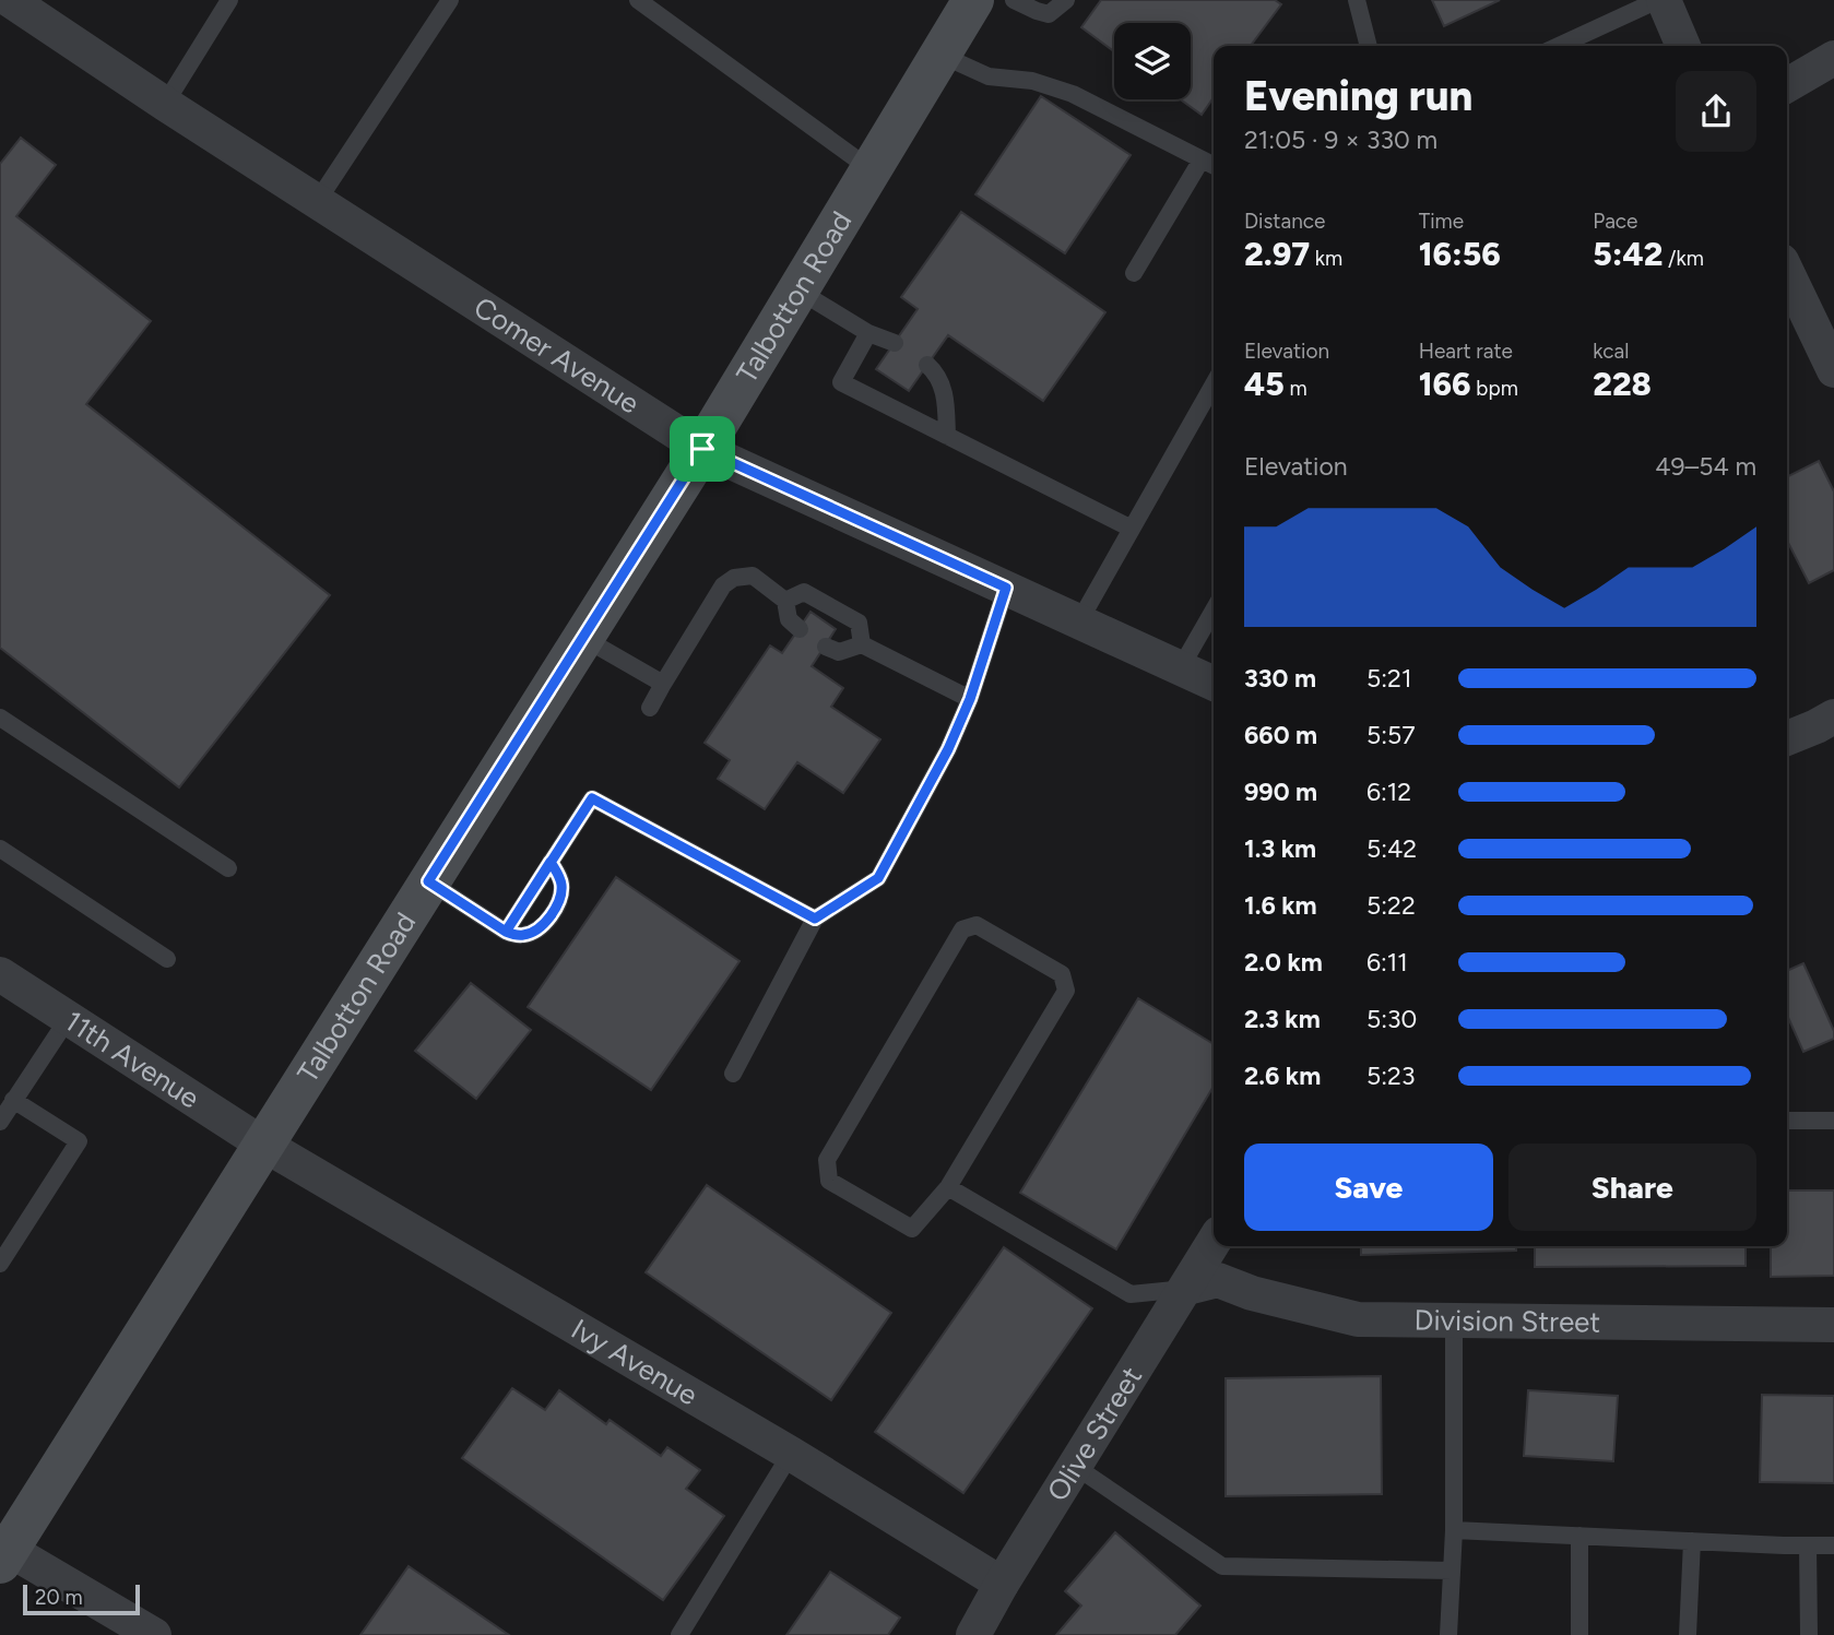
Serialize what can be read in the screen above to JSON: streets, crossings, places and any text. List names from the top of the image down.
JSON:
{
  "streets": {
    "main road": ["Talbotton Road"],
    "street": [
      "Comer Avenue",
      "11th Avenue",
      "Division Street",
      "Ivy Avenue",
      "Olive Street"
    ]
  },
  "crossings": [
    ["Talbotton Road", "Comer Avenue"],
    ["Talbotton Road", "11th Avenue"],
    ["Talbotton Road", "Ivy Avenue"],
    ["11th Avenue", "Ivy Avenue"],
    ["Division Street", "Olive Street"],
    ["Ivy Avenue", "Olive Street"]
  ],
  "scale_bar": "20 m",
  "page": {
    "heading": ["Evening run", "21:05 · 9 × 330 m"],
    "stats": [
      ["Distance", "2.97 km"],
      ["Time", "16:56"],
      ["Pace", "5:42 /km"],
      ["Elevation", "45 m"],
      ["Heart rate", "166 bpm"],
      ["kcal", "228"]
    ],
    "chart": ["Elevation", "49–54 m"],
    "list": [
      {
        "name": "330 m",
        "note": "5:21"
      },
      {
        "name": "660 m",
        "note": "5:57"
      },
      {
        "name": "990 m",
        "note": "6:12"
      },
      {
        "name": "1.3 km",
        "note": "5:42"
      },
      {
        "name": "1.6 km",
        "note": "5:22"
      },
      {
        "name": "2.0 km",
        "note": "6:11"
      },
      {
        "name": "2.3 km",
        "note": "5:30"
      },
      {
        "name": "2.6 km",
        "note": "5:23"
      }
    ],
    "buttons": ["Save", "Share"],
    "scale": "20 m"
  }
}
